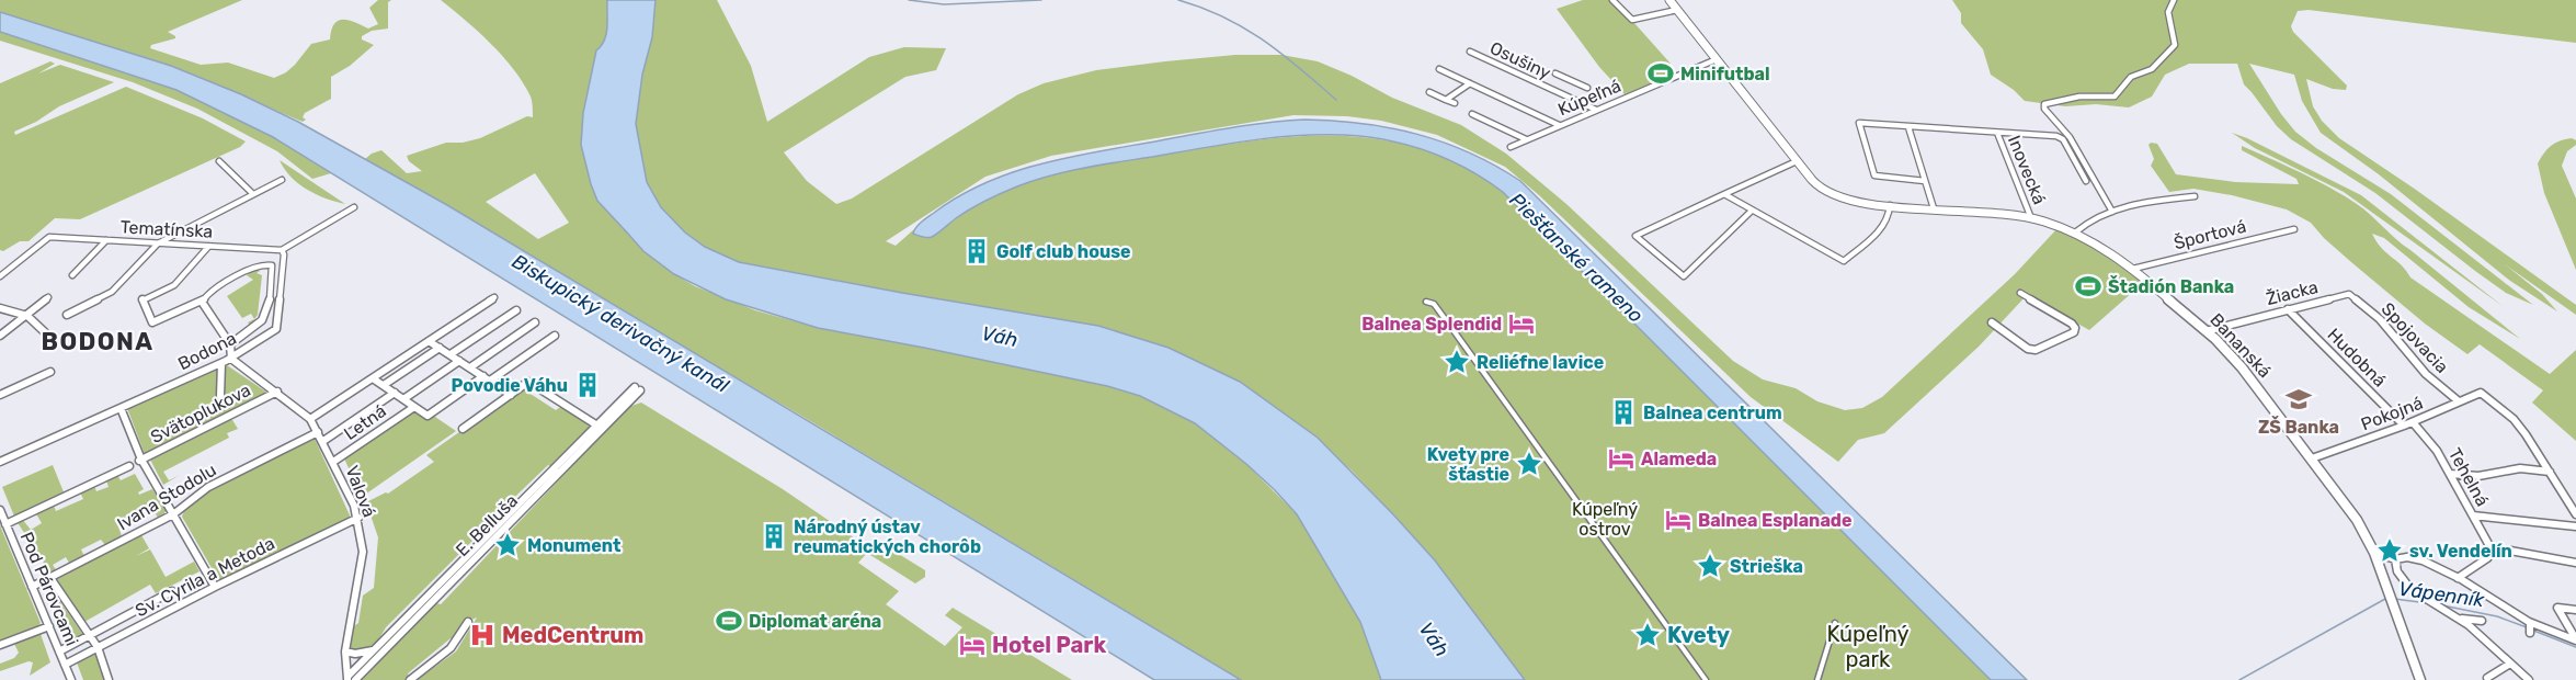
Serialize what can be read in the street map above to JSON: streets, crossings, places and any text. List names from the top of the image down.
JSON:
{
  "streets": {
    "main road": ["Bananská"],
    "street": [
      "Osušiny",
      "Kúpeľná",
      "Inovecká",
      "Tematínska",
      "Športová",
      "Žiacka",
      "Spojovacia",
      "Bodona",
      "Hudobná",
      "Svätoplukova",
      "Pokojná",
      "Letná",
      "Tehelná",
      "Valová",
      "Ivana Stodolu",
      "E. Belluša",
      "Sv. Cyrila a Metoda",
      "Pod Párovcami"
    ]
  },
  "crossings": [
    ["Osušiny", "Kúpeľná"],
    ["Kúpeľná", "Bananská"],
    ["Inovecká", "Bananská"],
    ["Tematínska", "Bodona"],
    ["Športová", "Bananská"],
    ["Žiacka", "Spojovacia"],
    ["Žiacka", "Bananská"],
    ["Žiacka", "Hudobná"],
    ["Spojovacia", "Pokojná"],
    ["Bananská", "Pokojná"],
    ["Bodona", "Valová"],
    ["Hudobná", "Pokojná"],
    ["Svätoplukova", "Valová"],
    ["Pokojná", "Tehelná"],
    ["Letná", "Valová"],
    ["Valová", "Ivana Stodolu"],
    ["Valová", "E. Belluša"],
    ["Valová", "Sv. Cyrila a Metoda"],
    ["Ivana Stodolu", "Pod Párovcami"],
    ["Sv. Cyrila a Metoda", "Pod Párovcami"]
  ],
  "districts": ["BODONA"],
  "water": [
    "Piešťanské rameno",
    "Biskupický derivačný kanál",
    "Váh",
    "Vápenník"
  ],
  "parks": ["Kúpeľný ostrov", "Kúpeľný park"],
  "places": {
    "sports": ["Minifutbal", "Štadión Banka", "Diplomat aréna"],
    "building": [
      "Golf club house",
      "Povodie Váhu",
      "Balnea centrum",
      "Národný ústav reumatických chorôb"
    ],
    "hotel": [
      "Balnea Splendid",
      "Alameda",
      "Balnea Esplanade",
      "Hotel Park"
    ],
    "place": [
      "Reliéfne lavice",
      "Kvety pre šťastie",
      "Monument",
      "sv. Vendelín",
      "Strieška",
      "Kvety"
    ],
    "school or university": ["ZŠ Banka"],
    "hospital": ["MedCentrum"]
  }
}
